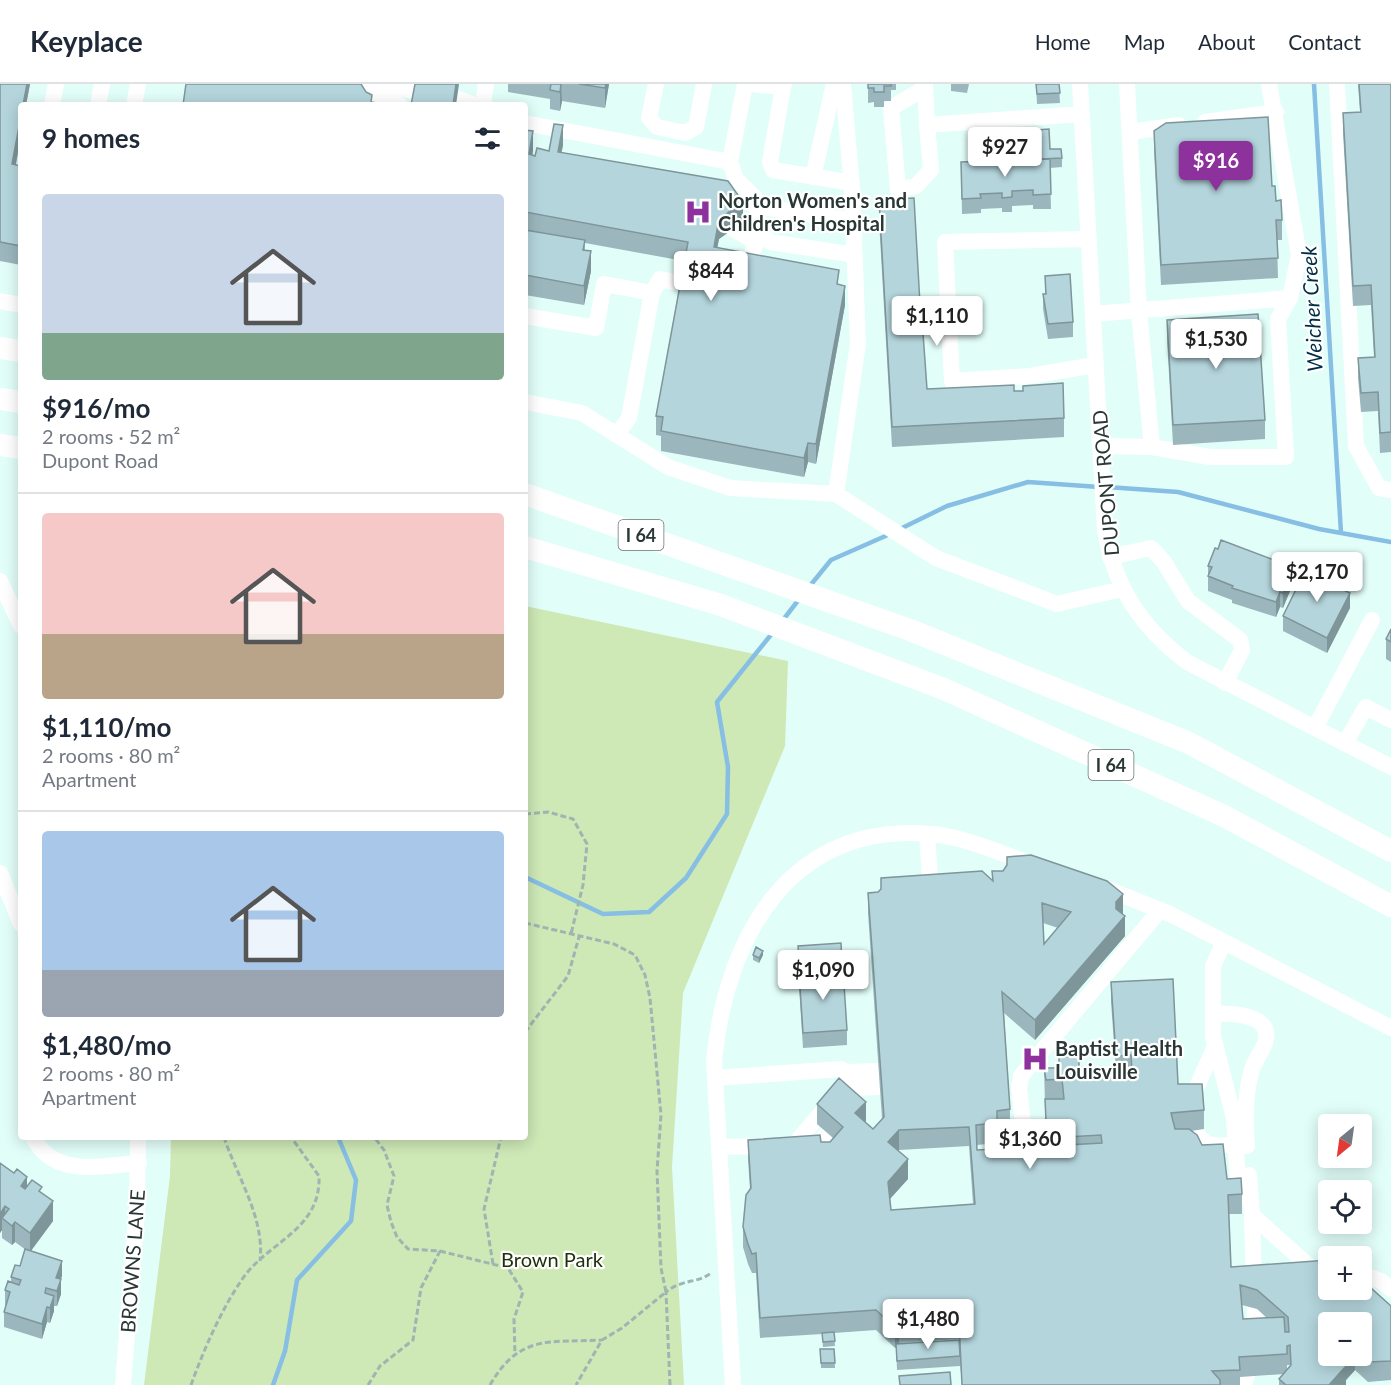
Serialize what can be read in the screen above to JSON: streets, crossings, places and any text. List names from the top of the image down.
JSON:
{
  "streets": {
    "highway": ["I 64"],
    "street": ["DUPONT ROAD", "BROWNS LANE"]
  },
  "water": ["Weicher Creek"],
  "parks": ["Brown Park"],
  "places": {
    "hospital": ["Norton Women's and Children's Hospital", "Baptist Health Louisville"]
  },
  "north": "bottom left",
  "page": {
    "header": "Keyplace",
    "nav": [
      "Home",
      "Map",
      "About",
      "Contact"
    ],
    "heading": "9 homes",
    "price": [
      "$927",
      "$916",
      "$844",
      "$1,110",
      "$1,530",
      "$2,170",
      "$1,090",
      "$1,360",
      "$1,480"
    ],
    "list": [
      {
        "name": "$916/mo",
        "note": "2 rooms · 52 m² · Dupont Road"
      },
      {
        "name": "$1,110/mo",
        "note": "2 rooms · 80 m² · Apartment"
      },
      {
        "name": "$1,480/mo",
        "note": "2 rooms · 80 m² · Apartment"
      }
    ],
    "map_buttons": ["+", "−"]
  }
}
